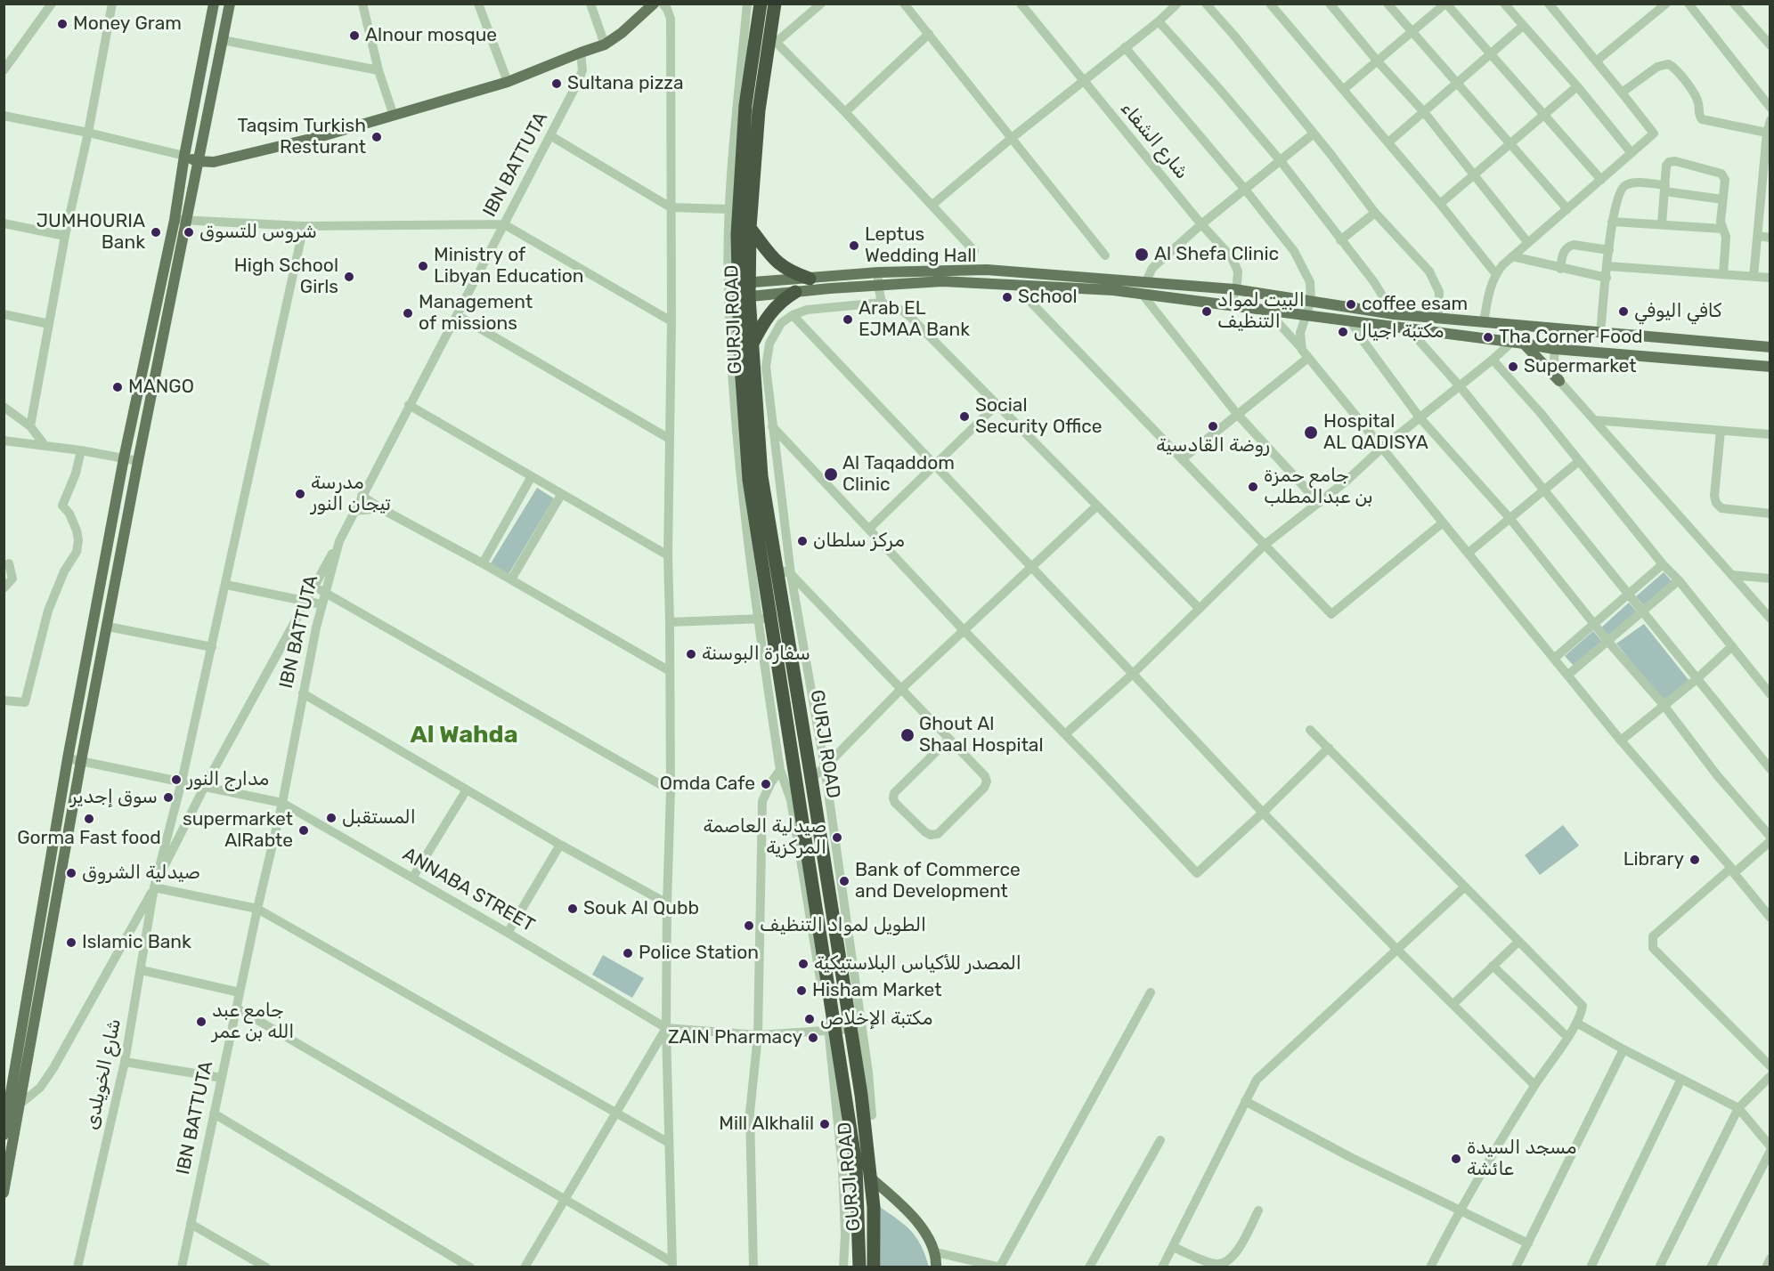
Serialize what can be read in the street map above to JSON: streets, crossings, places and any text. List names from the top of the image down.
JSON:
{
  "streets": {
    "highway": ["GURJI ROAD"],
    "street": [
      "شارع الشفاء",
      "IBN BATTUTA",
      "ANNABA STREET",
      "شارع الخويلدى"
    ]
  },
  "crossings": [
    ["IBN BATTUTA", "ANNABA STREET"],
    ["GURJI ROAD", "ANNABA STREET"]
  ],
  "districts": ["Al Wahda"],
  "places": [
    "Money Gram",
    "Alnour mosque",
    "Sultana pizza",
    "Taqsim Turkish Resturant",
    "JUMHOURIA Bank",
    "شروس للتسوق",
    "Leptus Wedding Hall",
    "Al Shefa Clinic",
    "Ministry of Libyan Education",
    "High School Girls",
    "School",
    "coffee esam",
    "البيت لمواد التنظيف",
    "كافي اليوفي",
    "Management of missions",
    "Arab EL EJMAA Bank",
    "مكتبة اجيال",
    "Tha Corner Food",
    "Supermarket",
    "MANGO",
    "Social Security Office",
    "روضة القادسية",
    "Hospital AL QADISYA",
    "Al Taqaddom Clinic",
    "جامع حمزة بن عبدالمطلب",
    "مدرسة تيجان النور",
    "مركز سلطان",
    "سفارة البوسنة",
    "Ghout Al Shaal Hospital",
    "مدارج النور",
    "Omda Cafe",
    "سوق إجدير",
    "المستقبل",
    "Gorma Fast food",
    "supermarket AlRabte",
    "صيدلية العاصمة المركزية",
    "Library",
    "صيدلية الشروق",
    "Bank of Commerce and Development",
    "Souk Al Qubb",
    "الطويل لمواد التنظيف",
    "Islamic Bank",
    "Police Station",
    "المصدر للأكياس البلاستيكية",
    "Hisham Market",
    "مكتبة الإخلاص",
    "جامع عبد الله بن عمر",
    "ZAIN Pharmacy",
    "Mill Alkhalil",
    "مسجد السيدة عائشة"
  ]
}
